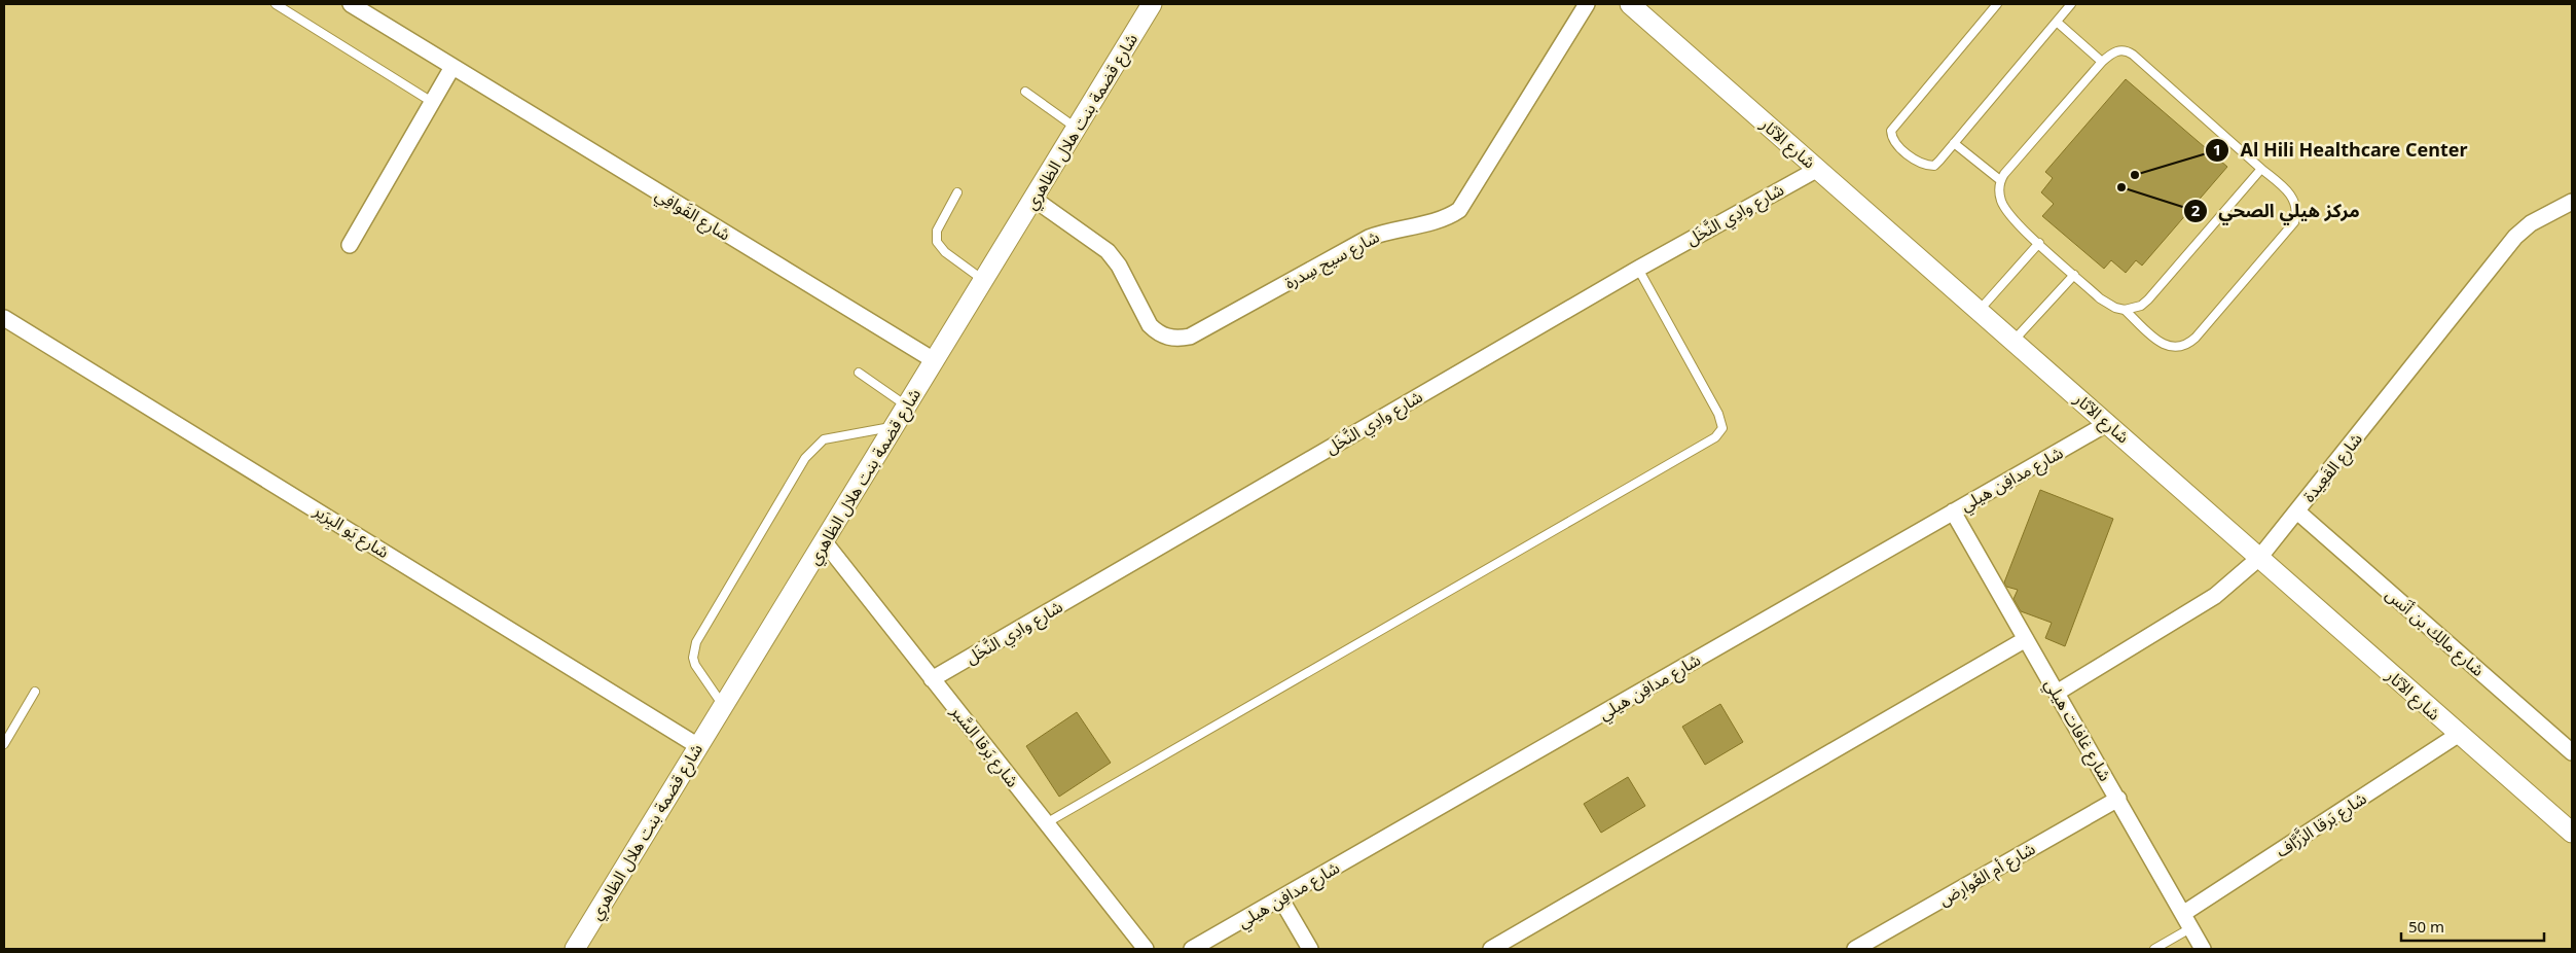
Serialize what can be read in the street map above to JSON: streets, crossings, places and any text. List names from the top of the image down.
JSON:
{
  "streets": {
    "street": [
      "شارع قضمة بنت هلال الظاهري",
      "شارع الآثار",
      "شارع القَوافِي",
      "شارع وادِي النَّخَل",
      "شارع سيح سِدرة",
      "شارع القَعِيدة",
      "شارع مدافِن هيلي",
      "شارع يَو البِرَير",
      "شارع مالِك بن أنَس",
      "شارع غافات هيلي",
      "شارع بَرقا السَّبر",
      "شارع بَرقا الزَّرَّاف",
      "شارع أم العُوارِض"
    ]
  },
  "crossings": [
    ["شارع قضمة بنت هلال الظاهري", "شارع القَوافِي"],
    ["شارع قضمة بنت هلال الظاهري", "شارع سيح سِدرة"],
    ["شارع قضمة بنت هلال الظاهري", "شارع يَو البِرَير"],
    ["شارع قضمة بنت هلال الظاهري", "شارع بَرقا السَّبر"],
    ["شارع الآثار", "شارع وادِي النَّخَل"],
    ["شارع الآثار", "شارع القَعِيدة"],
    ["شارع الآثار", "شارع مدافِن هيلي"],
    ["شارع الآثار", "شارع بَرقا الزَّرَّاف"],
    ["شارع وادِي النَّخَل", "شارع بَرقا السَّبر"],
    ["شارع القَعِيدة", "شارع مالِك بن أنَس"],
    ["شارع القَعِيدة", "شارع غافات هيلي"],
    ["شارع مدافِن هيلي", "شارع غافات هيلي"],
    ["شارع غافات هيلي", "شارع بَرقا الزَّرَّاف"],
    ["شارع غافات هيلي", "شارع أم العُوارِض"]
  ],
  "places": ["Al Hili Healthcare Center", "مركز هيلي الصحي"],
  "scale_bar": "50 m"
}
